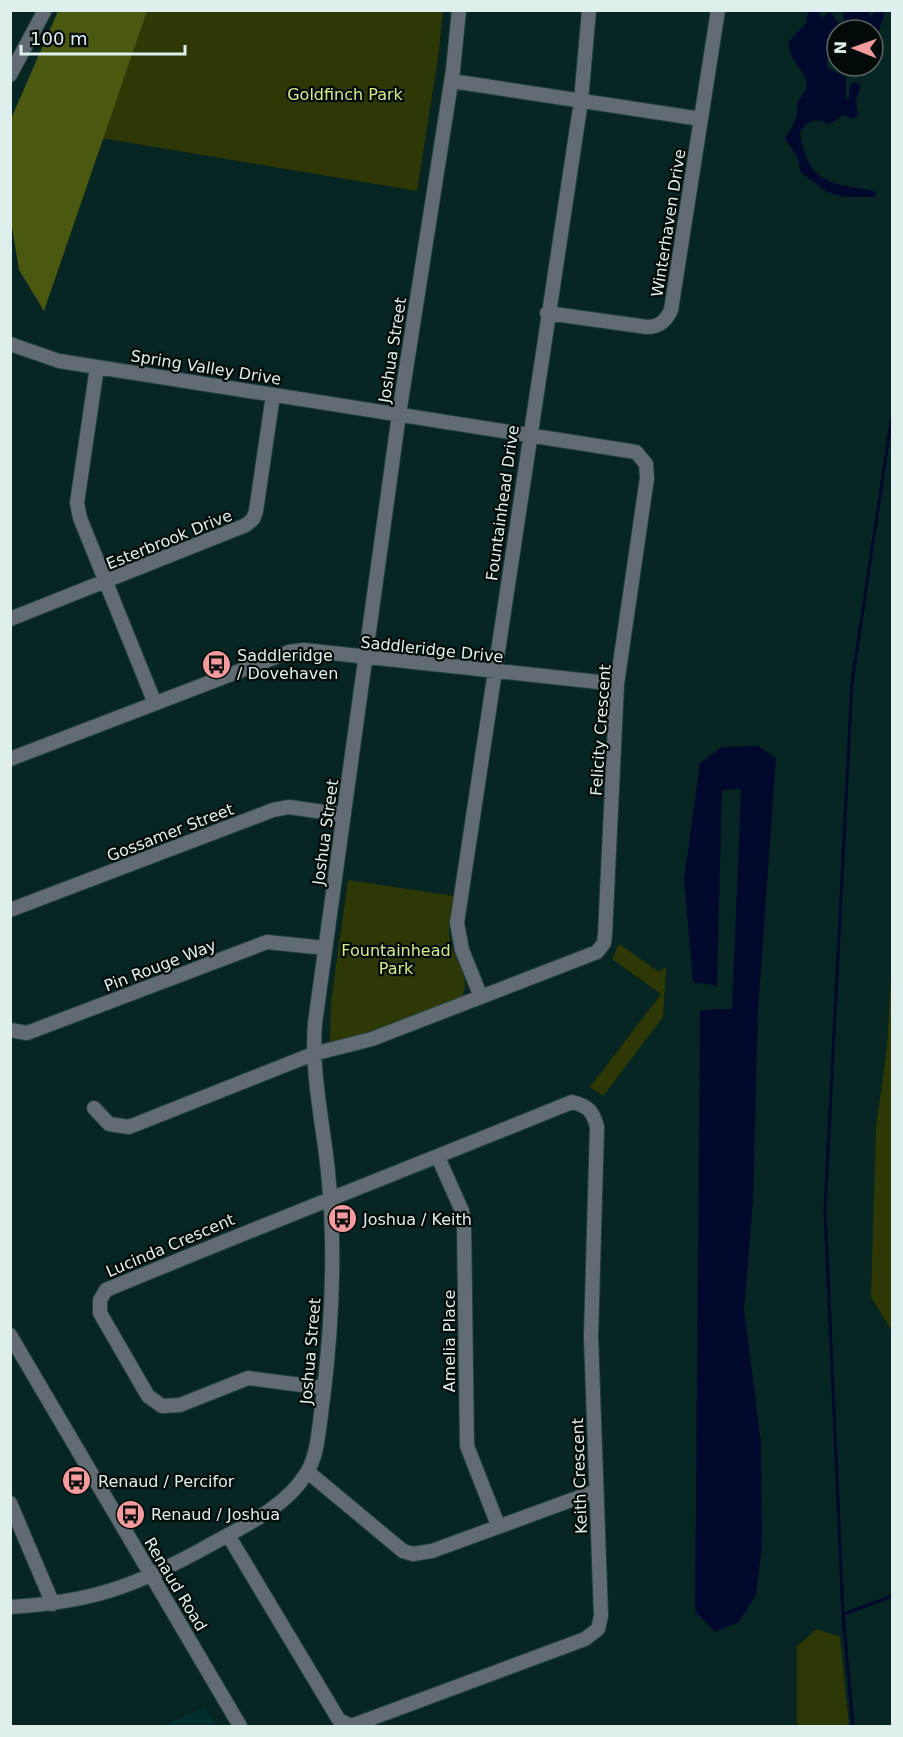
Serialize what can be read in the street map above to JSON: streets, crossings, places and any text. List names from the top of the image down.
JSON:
{
  "streets": {
    "street": [
      "Winterhaven Drive",
      "Joshua Street",
      "Spring Valley Drive",
      "Fountainhead Drive",
      "Esterbrook Drive",
      "Saddleridge Drive",
      "Felicity Crescent",
      "Gossamer Street",
      "Pin Rouge Way",
      "Lucinda Crescent",
      "Amelia Place",
      "Keith Crescent",
      "Renaud Road"
    ]
  },
  "crossings": [
    ["Winterhaven Drive", "Fountainhead Drive"],
    ["Joshua Street", "Spring Valley Drive"],
    ["Joshua Street", "Saddleridge Drive"],
    ["Joshua Street", "Felicity Crescent"],
    ["Joshua Street", "Gossamer Street"],
    ["Joshua Street", "Pin Rouge Way"],
    ["Joshua Street", "Lucinda Crescent"],
    ["Joshua Street", "Keith Crescent"],
    ["Joshua Street", "Renaud Road"],
    ["Spring Valley Drive", "Esterbrook Drive"],
    ["Spring Valley Drive", "Felicity Crescent"],
    ["Fountainhead Drive", "Saddleridge Drive"],
    ["Fountainhead Drive", "Felicity Crescent"],
    ["Saddleridge Drive", "Felicity Crescent"],
    ["Lucinda Crescent", "Keith Crescent"],
    ["Amelia Place", "Keith Crescent"]
  ],
  "parks": ["Goldfinch Park", "Fountainhead Park"],
  "places": {
    "bus stop": [
      "Saddleridge / Dovehaven",
      "Joshua / Keith",
      "Renaud / Percifor",
      "Renaud / Joshua"
    ]
  },
  "scale_bar": "100 m",
  "north": "left"
}
